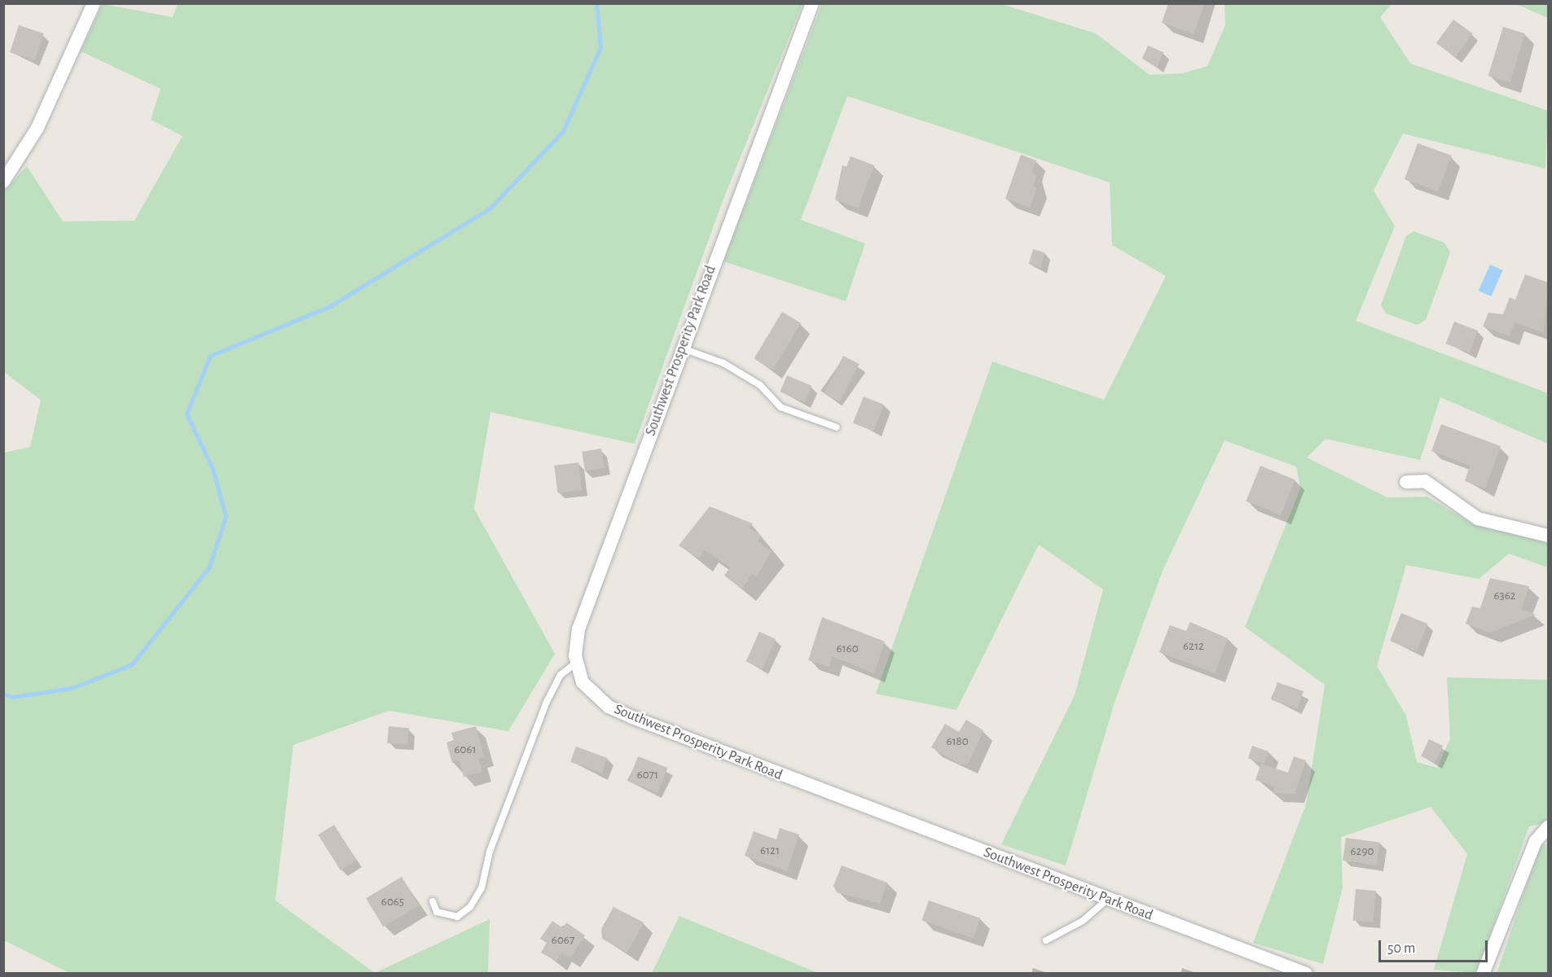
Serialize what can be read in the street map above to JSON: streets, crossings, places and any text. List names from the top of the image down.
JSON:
{
  "streets": {
    "street": ["Southwest Prosperity Park Road"]
  },
  "house_numbers": [
    "6362",
    "6212",
    "6160",
    "6180",
    "6061",
    "6071",
    "6121",
    "6290",
    "6065",
    "6067"
  ],
  "scale_bar": "50 m"
}
